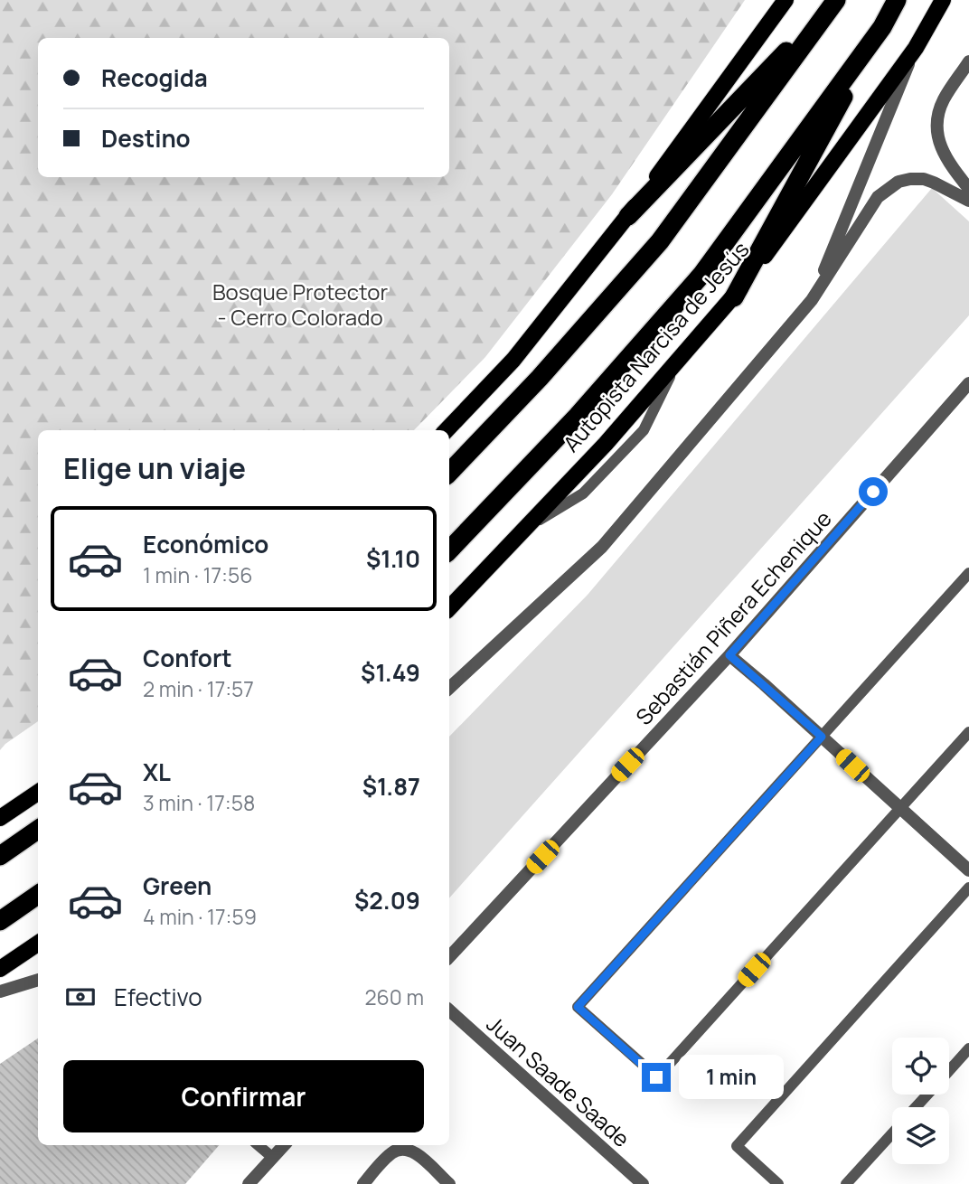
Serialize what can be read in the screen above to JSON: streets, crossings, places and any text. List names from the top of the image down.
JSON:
{
  "streets": {
    "highway": ["Autopista Narcisa de Jesús"],
    "street": ["Sebastián Piñera Echenique", "Juan Saade Saade"]
  },
  "parks": ["Bosque Protector - Cerro Colorado"],
  "page": {
    "banner": ["Recogida", "Destino"],
    "heading": "Elige un viaje",
    "list": [
      {
        "name": "Económico",
        "note": "1 min · 17:56",
        "value": "$1.10"
      },
      {
        "name": "Confort",
        "note": "2 min · 17:57",
        "value": "$1.49"
      },
      {
        "name": "XL",
        "note": "3 min · 17:58",
        "value": "$1.87"
      },
      {
        "name": "Green",
        "note": "4 min · 17:59",
        "value": "$2.09"
      }
    ],
    "pay": ["Efectivo", "260 m"],
    "buttons": "Confirmar",
    "bubble": "1 min"
  }
}
